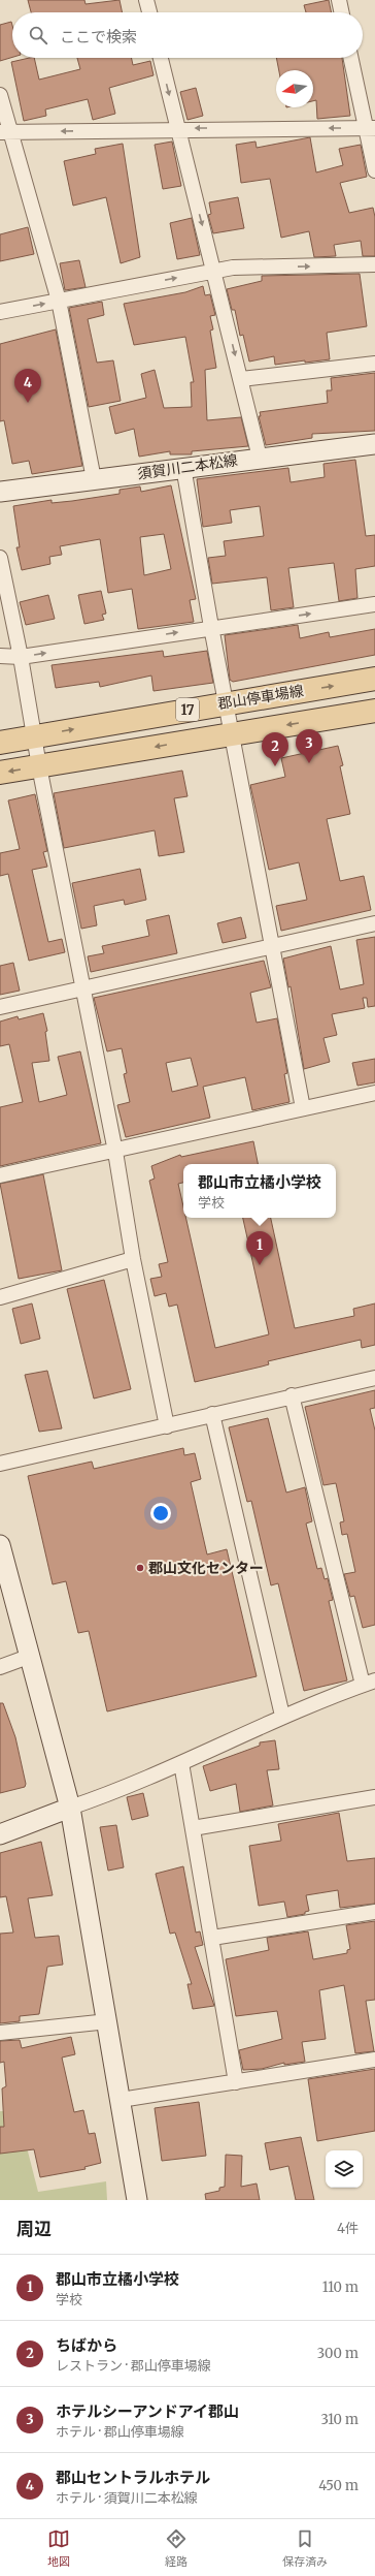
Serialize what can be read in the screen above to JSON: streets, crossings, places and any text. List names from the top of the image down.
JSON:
{
  "streets": {
    "main road": ["郡山停車場線", "17"],
    "street": ["須賀川二本松線"]
  },
  "places": ["郡山文化センター"],
  "north": "left",
  "page": {
    "search": "ここで検索",
    "pins": [
      "4",
      "3",
      "2",
      "1"
    ],
    "popup": ["郡山市立橘小学校", "学校"],
    "heading": ["周辺", "4件"],
    "list": [
      {
        "mark": "1",
        "name": "郡山市立橘小学校",
        "note": "学校",
        "value": "110 m"
      },
      {
        "mark": "2",
        "name": "ちばから",
        "note": "レストラン · 郡山停車場線",
        "value": "300 m"
      },
      {
        "mark": "3",
        "name": "ホテルシーアンドアイ郡山",
        "note": "ホテル · 郡山停車場線",
        "value": "310 m"
      },
      {
        "mark": "4",
        "name": "郡山セントラルホテル",
        "note": "ホテル · 須賀川二本松線",
        "value": "450 m"
      }
    ],
    "nav": ["地図", "経路", "保存済み"]
  }
}
